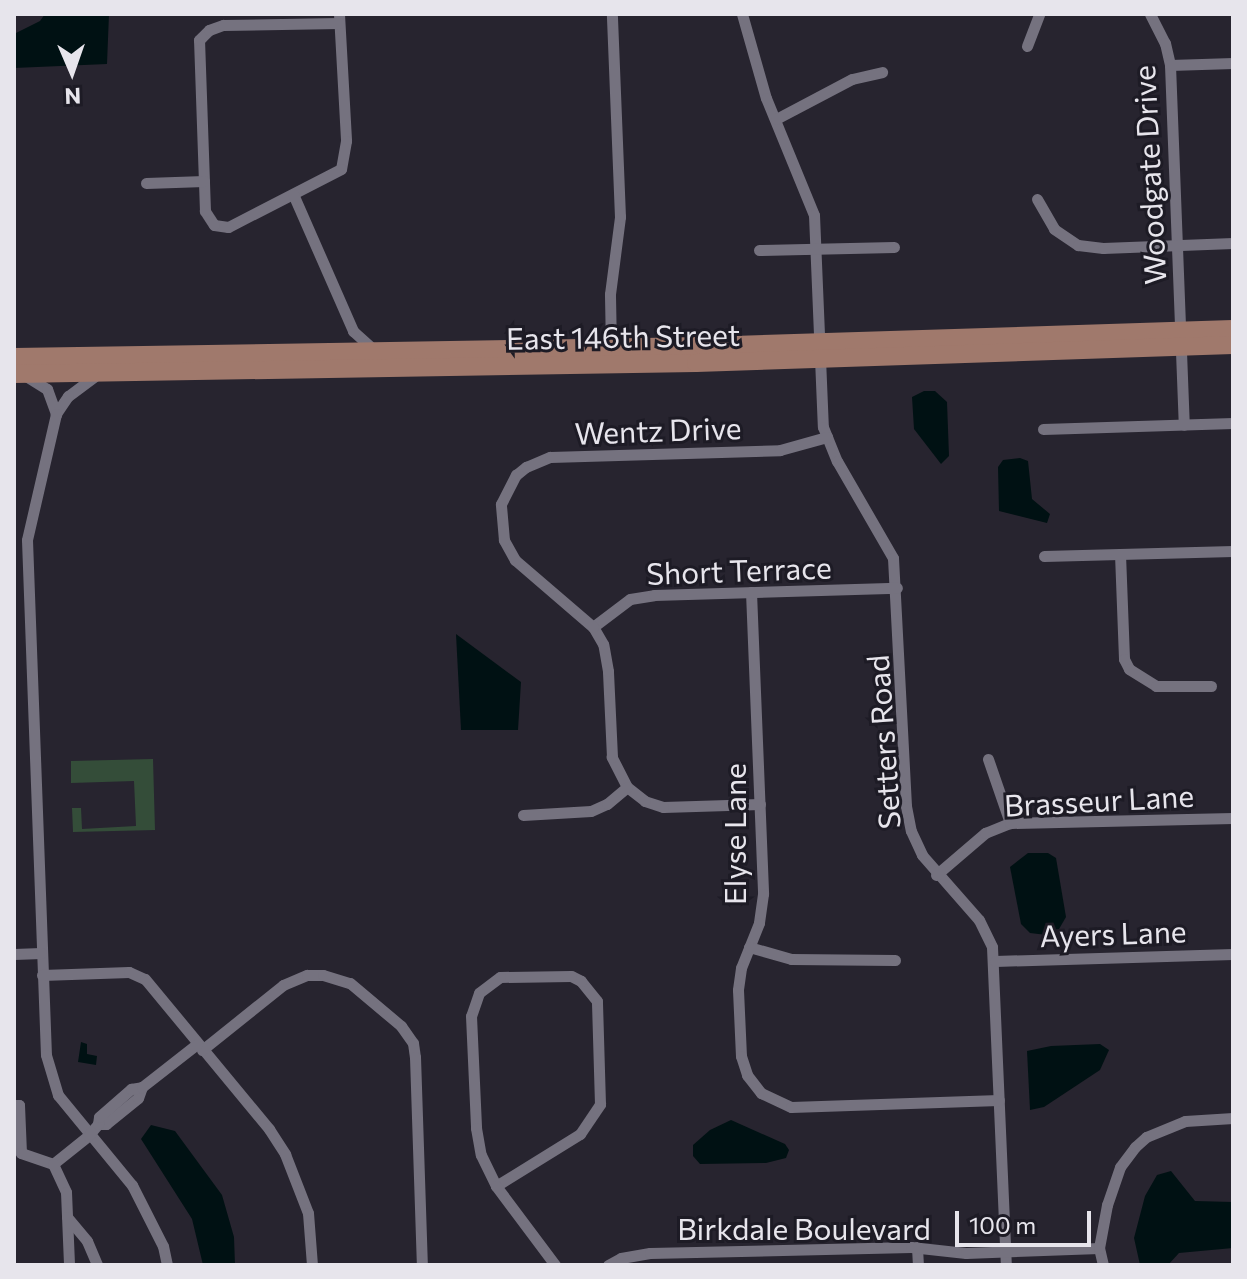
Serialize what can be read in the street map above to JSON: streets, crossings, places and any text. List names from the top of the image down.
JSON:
{
  "streets": {
    "main road": ["East 146th Street"],
    "street": [
      "Woodgate Drive",
      "Wentz Drive",
      "Short Terrace",
      "Setters Road",
      "Brasseur Lane",
      "Elyse Lane",
      "Ayers Lane",
      "Birkdale Boulevard"
    ]
  },
  "crossings": [
    ["Woodgate Drive", "East 146th Street"],
    ["East 146th Street", "Setters Road"],
    ["Wentz Drive", "Short Terrace"],
    ["Wentz Drive", "Setters Road"],
    ["Short Terrace", "Setters Road"],
    ["Short Terrace", "Elyse Lane"],
    ["Setters Road", "Brasseur Lane"],
    ["Setters Road", "Elyse Lane"],
    ["Setters Road", "Ayers Lane"],
    ["Setters Road", "Birkdale Boulevard"]
  ],
  "scale_bar": "100 m",
  "north": "bottom"
}
